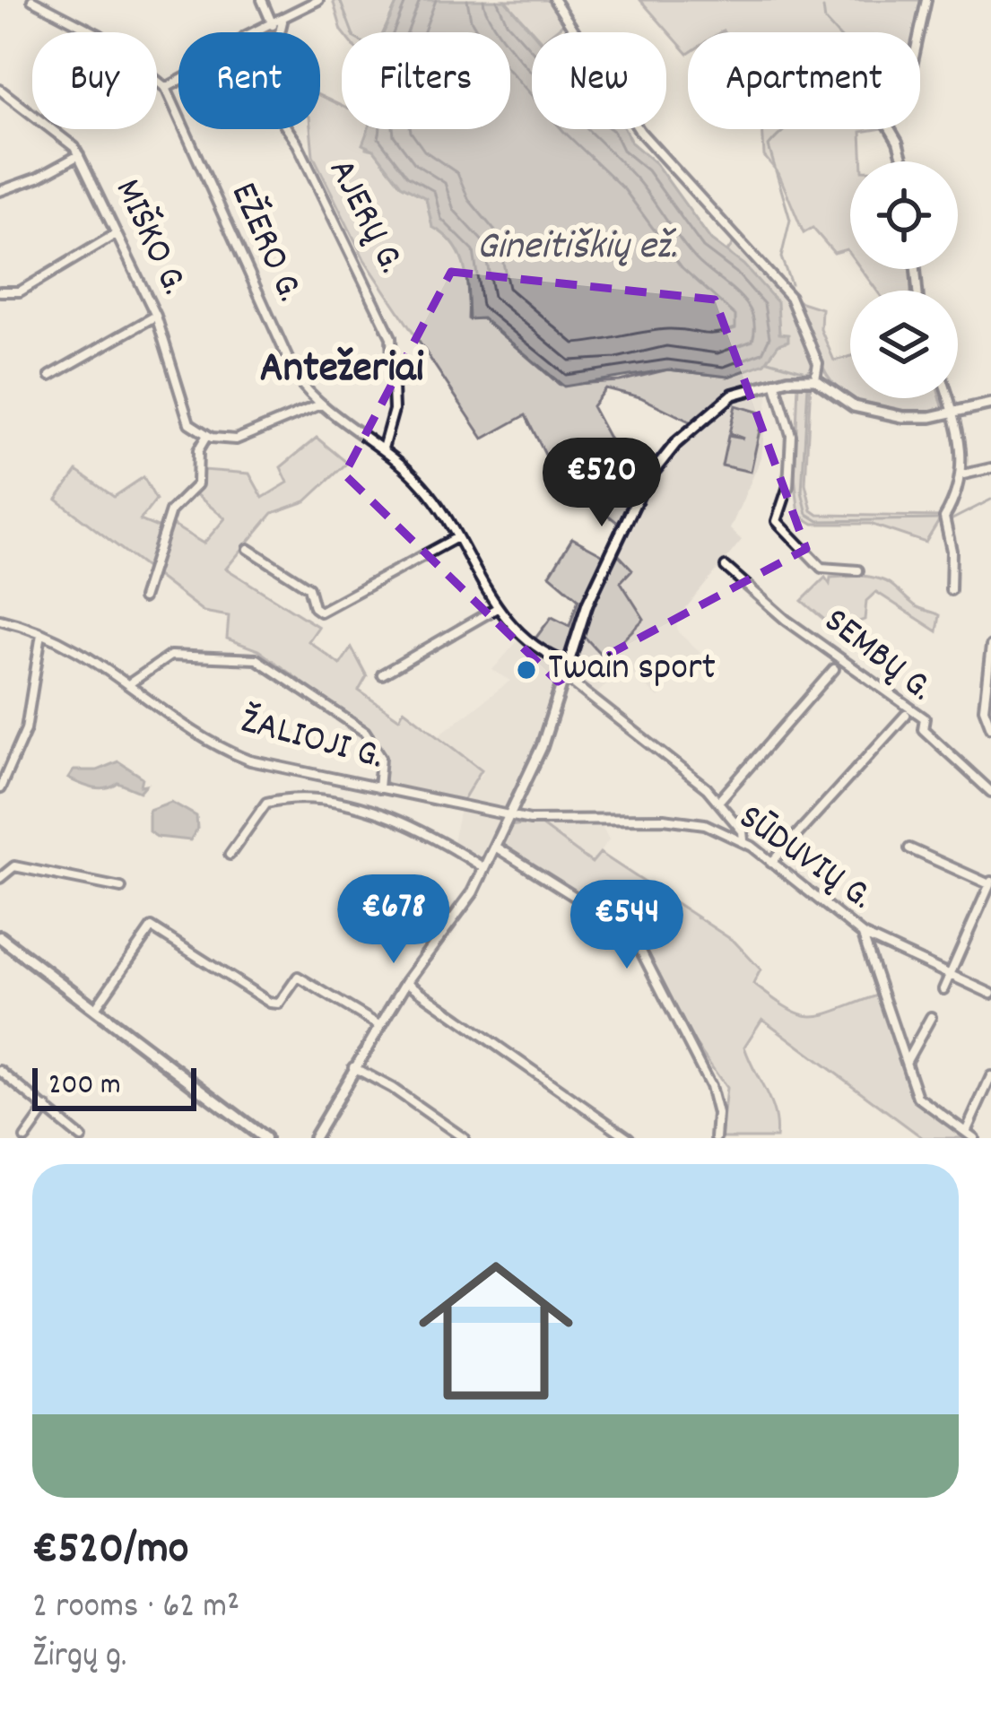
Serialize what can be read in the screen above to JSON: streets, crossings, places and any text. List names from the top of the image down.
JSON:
{
  "streets": {
    "street": [
      "AJERŲ G.",
      "MIŠKO G.",
      "EŽERO G.",
      "SEMBŲ G.",
      "ŽALIOJI G.",
      "SŪDUVIŲ G."
    ]
  },
  "crossings": [
    ["AJERŲ G.", "EŽERO G."],
    ["ŽALIOJI G.", "SŪDUVIŲ G."]
  ],
  "districts": ["Antežeriai"],
  "water": ["Gineitiškių ež."],
  "places": ["Twain sport"],
  "scale_bar": "200 m",
  "page": {
    "chip": [
      "Buy",
      "Rent",
      "Filters",
      "New",
      "Apartment"
    ],
    "price": ["€520", "€678", "€544"],
    "scale": "200 m",
    "list": [
      {
        "name": "€520/mo",
        "note": "2 rooms · 62 m² · Žirgų g."
      }
    ]
  }
}
